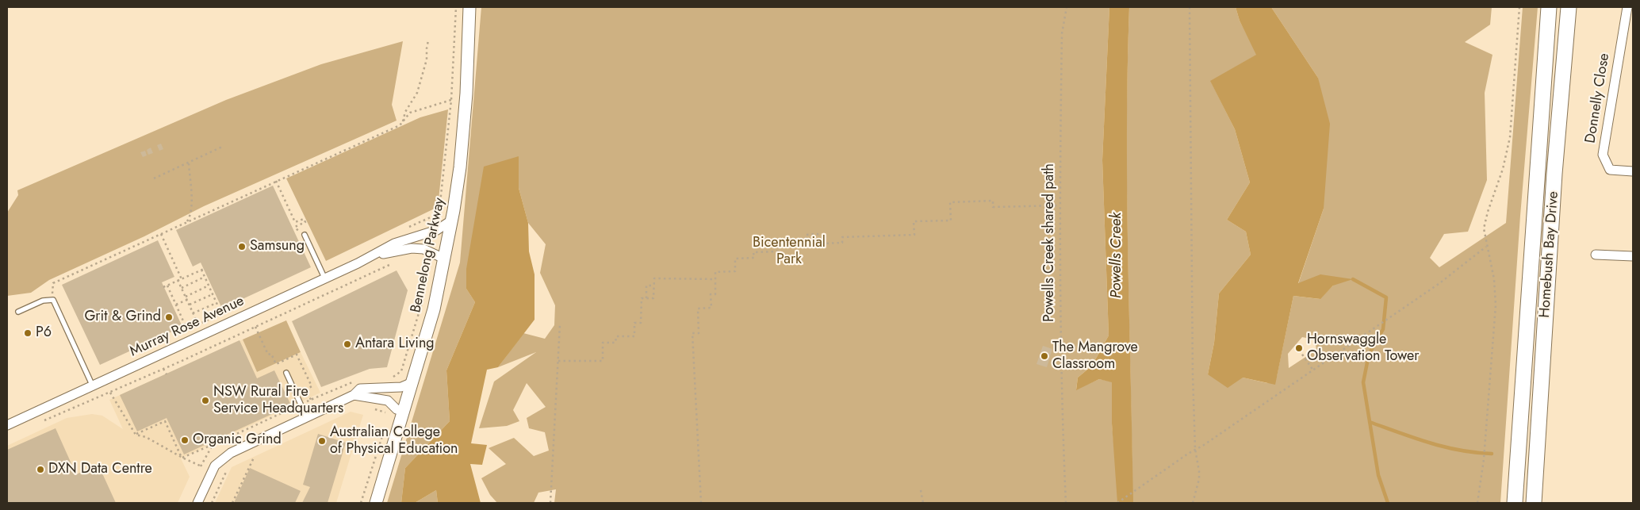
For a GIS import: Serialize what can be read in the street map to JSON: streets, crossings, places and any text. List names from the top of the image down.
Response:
{
  "streets": {
    "highway": ["Homebush Bay Drive"],
    "street": ["Donnelly Close", "Bennelong Parkway", "Murray Rose Avenue"],
    "path": ["Powells Creek shared path"]
  },
  "crossings": [
    ["Bennelong Parkway", "Murray Rose Avenue"]
  ],
  "water": ["Powells Creek"],
  "parks": ["Bicentennial Park"],
  "places": [
    "Samsung",
    "Grit & Grind",
    "P6",
    "Antara Living",
    "Hornswaggle Observation Tower",
    "The Mangrove Classroom",
    "NSW Rural Fire Service Headquarters",
    "Organic Grind",
    "Australian College of Physical Education",
    "DXN Data Centre"
  ]
}
